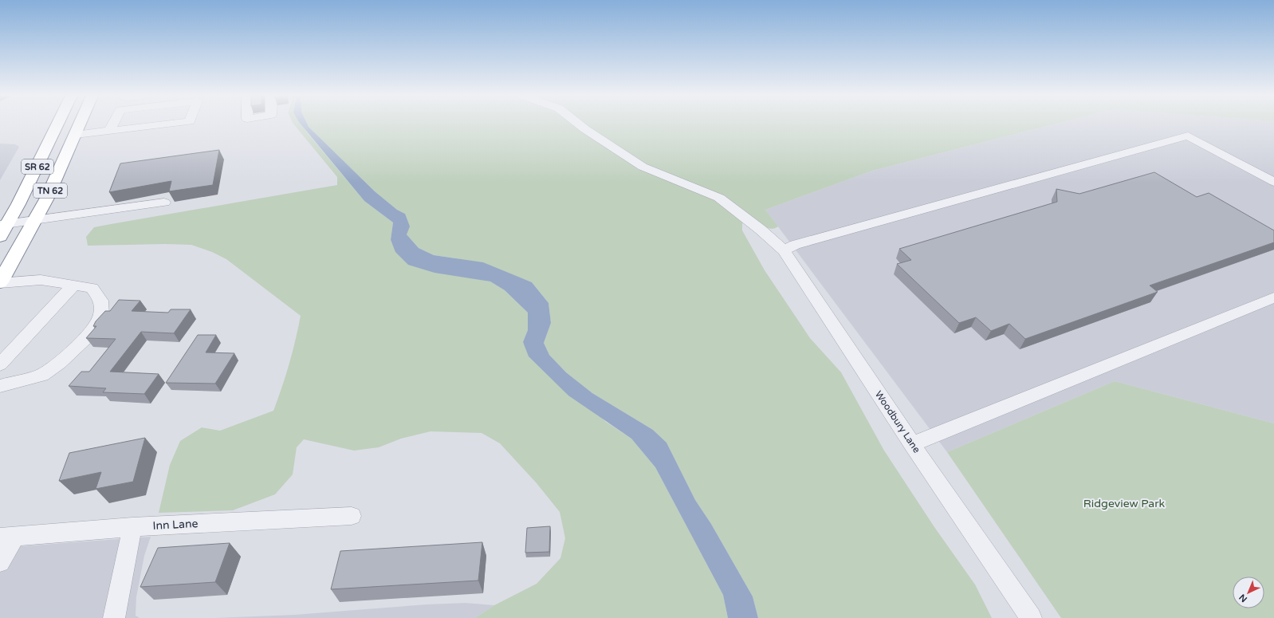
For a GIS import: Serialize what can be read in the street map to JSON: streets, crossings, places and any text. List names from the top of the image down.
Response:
{
  "streets": {
    "highway": ["SR 62", "TN 62"],
    "street": ["Woodbury Lane", "Inn Lane"]
  },
  "parks": ["Ridgeview Park"],
  "north": "bottom left"
}
